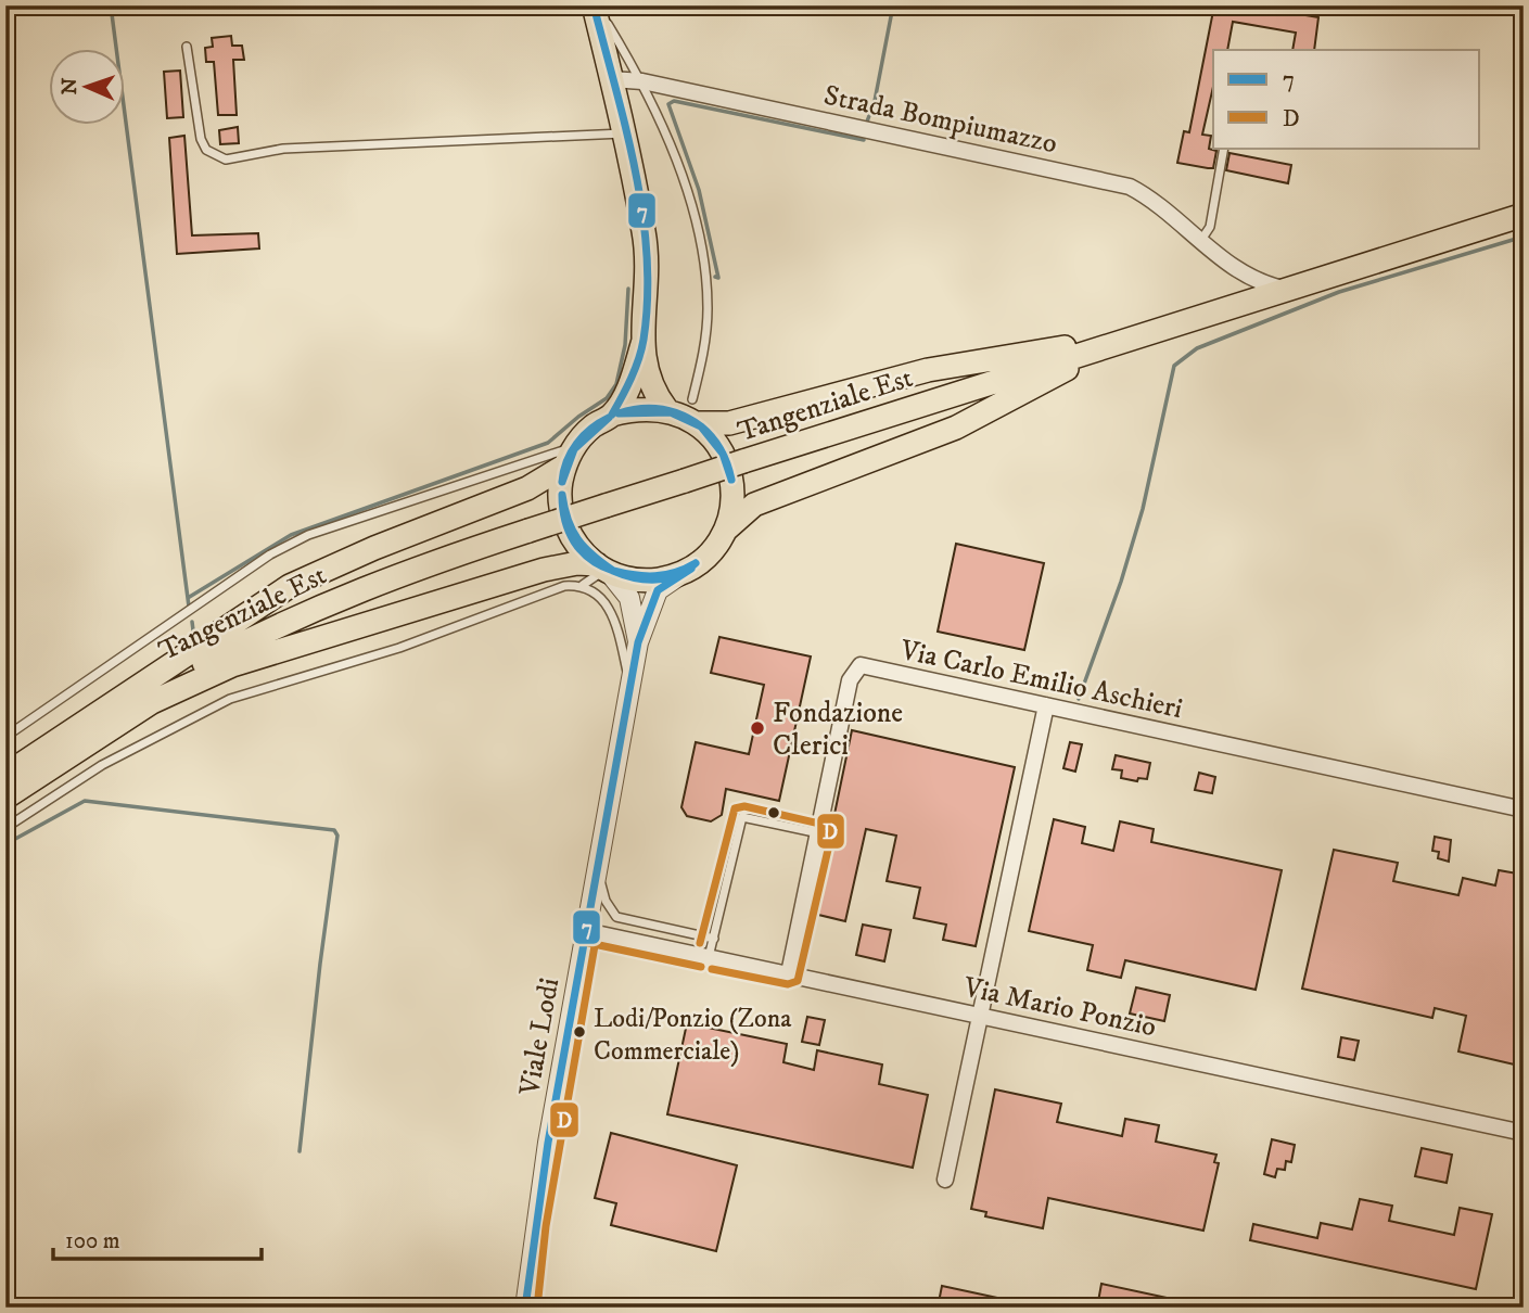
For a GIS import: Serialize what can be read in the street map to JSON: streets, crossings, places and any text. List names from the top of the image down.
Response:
{
  "streets": {
    "main road": ["Tangenziale Est"],
    "street": [
      "Strada Bompiumazzo",
      "Via Carlo Emilio Aschieri",
      "Via Mario Ponzio",
      "Viale Lodi"
    ]
  },
  "crossings": [
    ["Strada Bompiumazzo", "Tangenziale Est"],
    ["Via Carlo Emilio Aschieri", "Via Mario Ponzio"],
    ["Via Mario Ponzio", "Viale Lodi"]
  ],
  "places": ["Fondazione Clerici", "Lodi/Ponzio (Zona Commerciale)"],
  "lines": ["transit line 7", "transit line D"],
  "legend": ["7", "D"],
  "scale_bar": "100 m",
  "north": "left"
}
